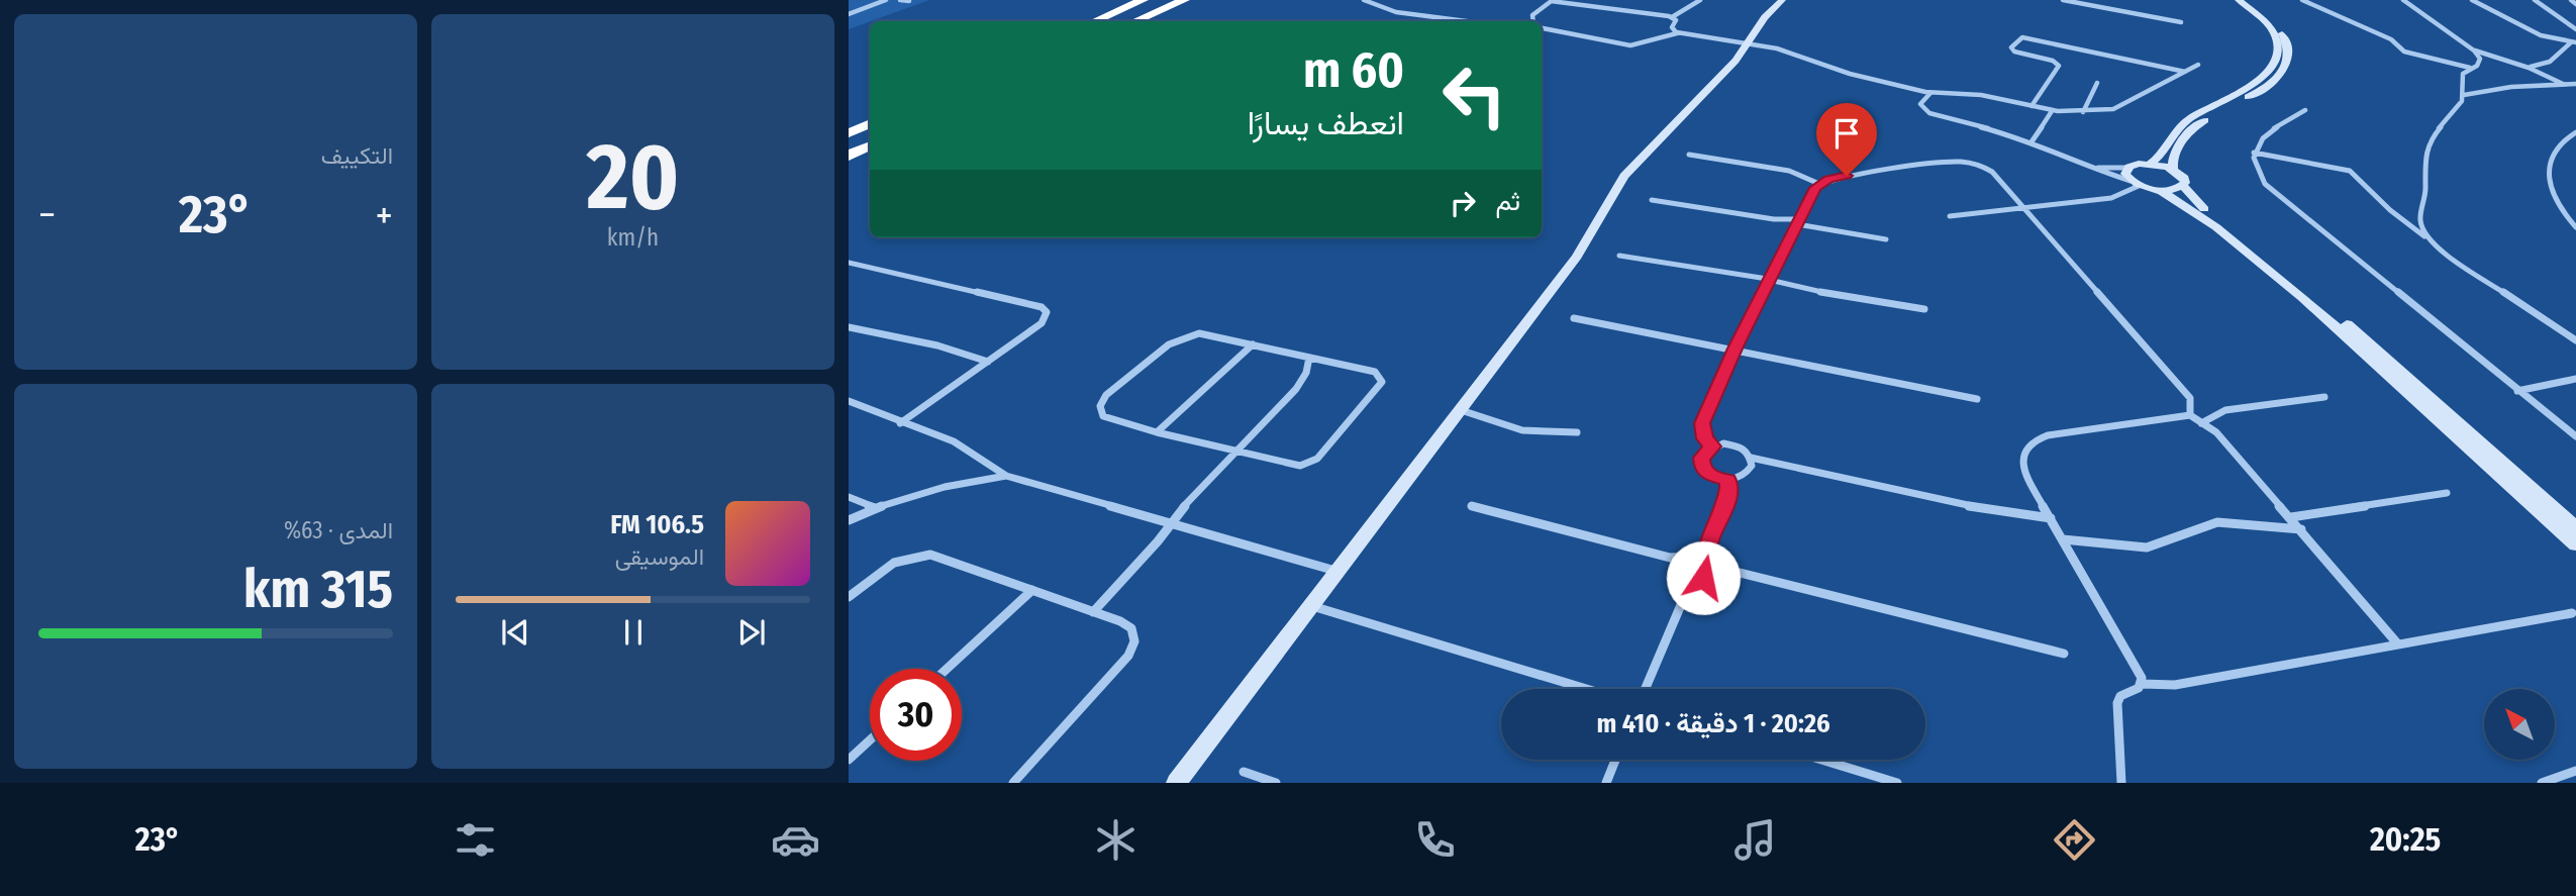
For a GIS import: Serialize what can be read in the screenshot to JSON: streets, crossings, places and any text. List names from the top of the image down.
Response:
{
  "north": "top left",
  "page": {
    "tile": [
      ["20", "km/h"],
      "التكييف",
      ["المدى · 63%", "315 km"]
    ],
    "turn": ["60 m", "انعطف يسارًا"],
    "then": "ثم",
    "heat": ["−", "23°", "+"],
    "song": ["106.5 FM", "الموسيقى"],
    "limit": "30",
    "trip": "20:26 · 1 دقيقة · 410 m",
    "tabs": ["20:25", "23°"]
  }
}
